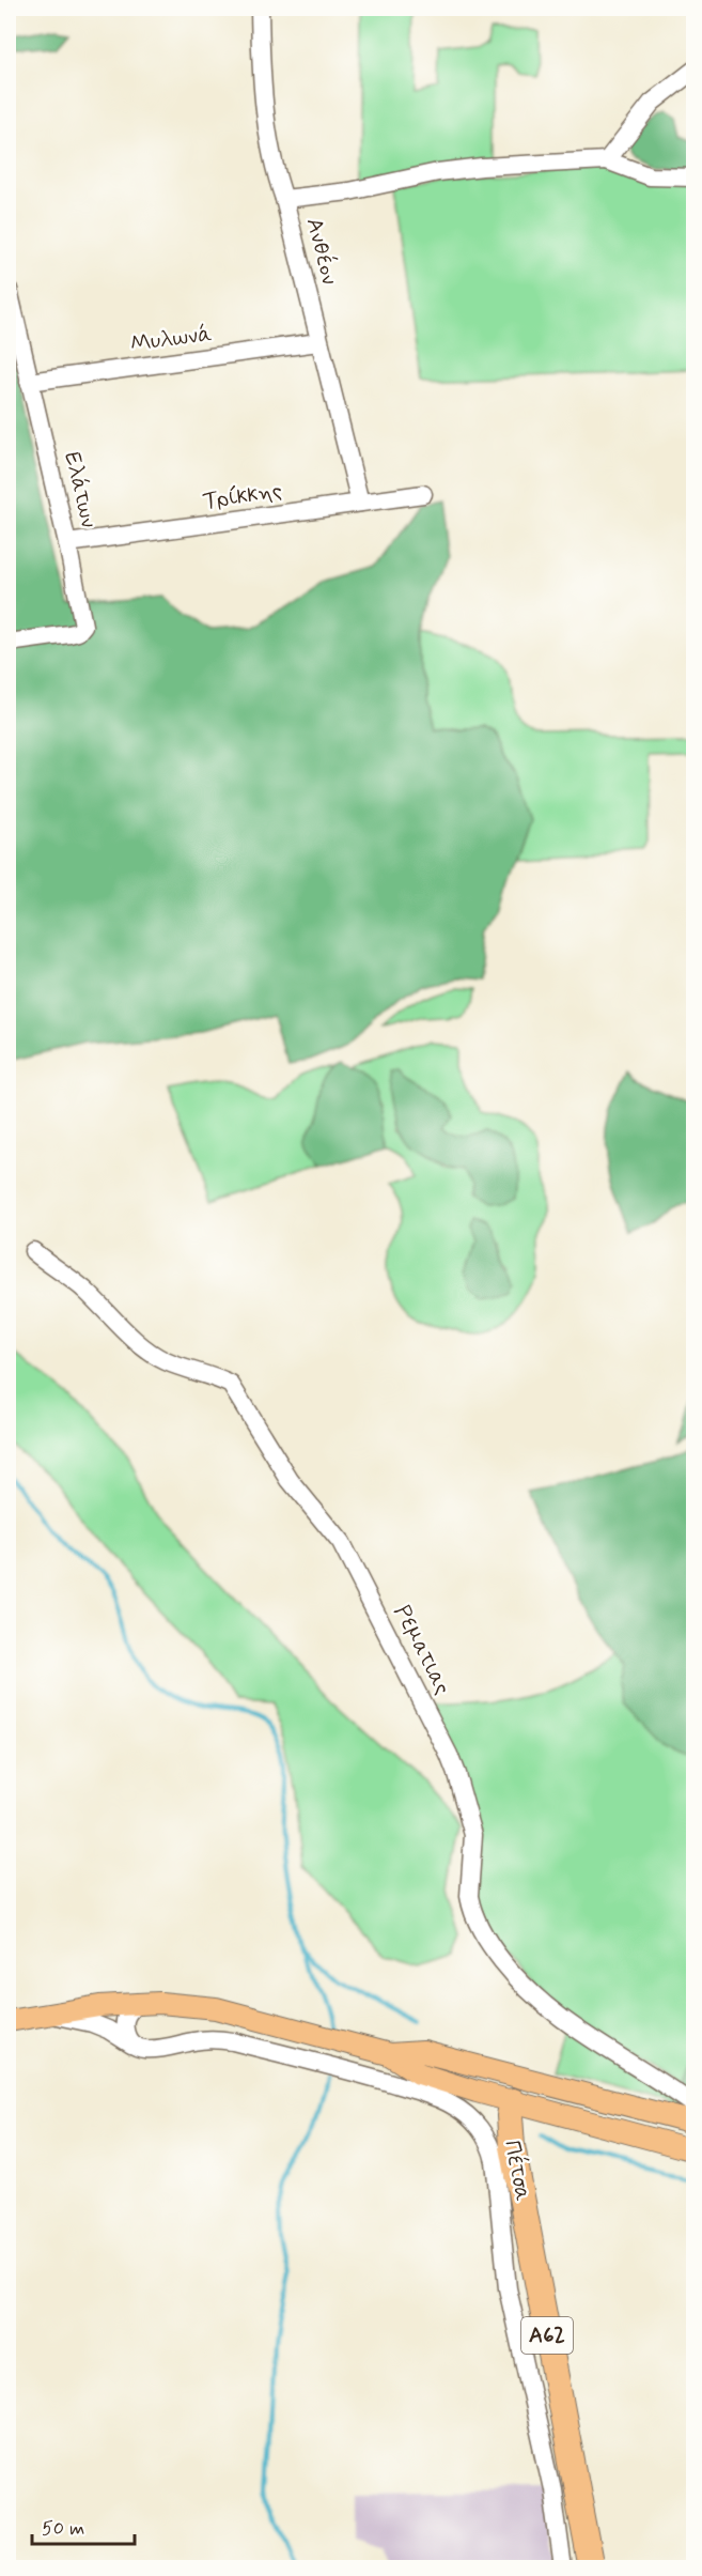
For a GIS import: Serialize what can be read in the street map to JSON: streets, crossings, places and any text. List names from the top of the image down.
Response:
{
  "streets": {
    "highway": ["Α62"],
    "main road": ["Πέτσα"],
    "street": [
      "Ανθέον",
      "Μυλωνά",
      "Ελάτων",
      "Τρίκκης",
      "Ρεματιας"
    ]
  },
  "crossings": [
    ["Ανθέον", "Μυλωνά"],
    ["Ανθέον", "Τρίκκης"],
    ["Μυλωνά", "Ελάτων"],
    ["Ελάτων", "Τρίκκης"],
    ["Πέτσα", "Α62"]
  ],
  "scale_bar": "50 m"
}
